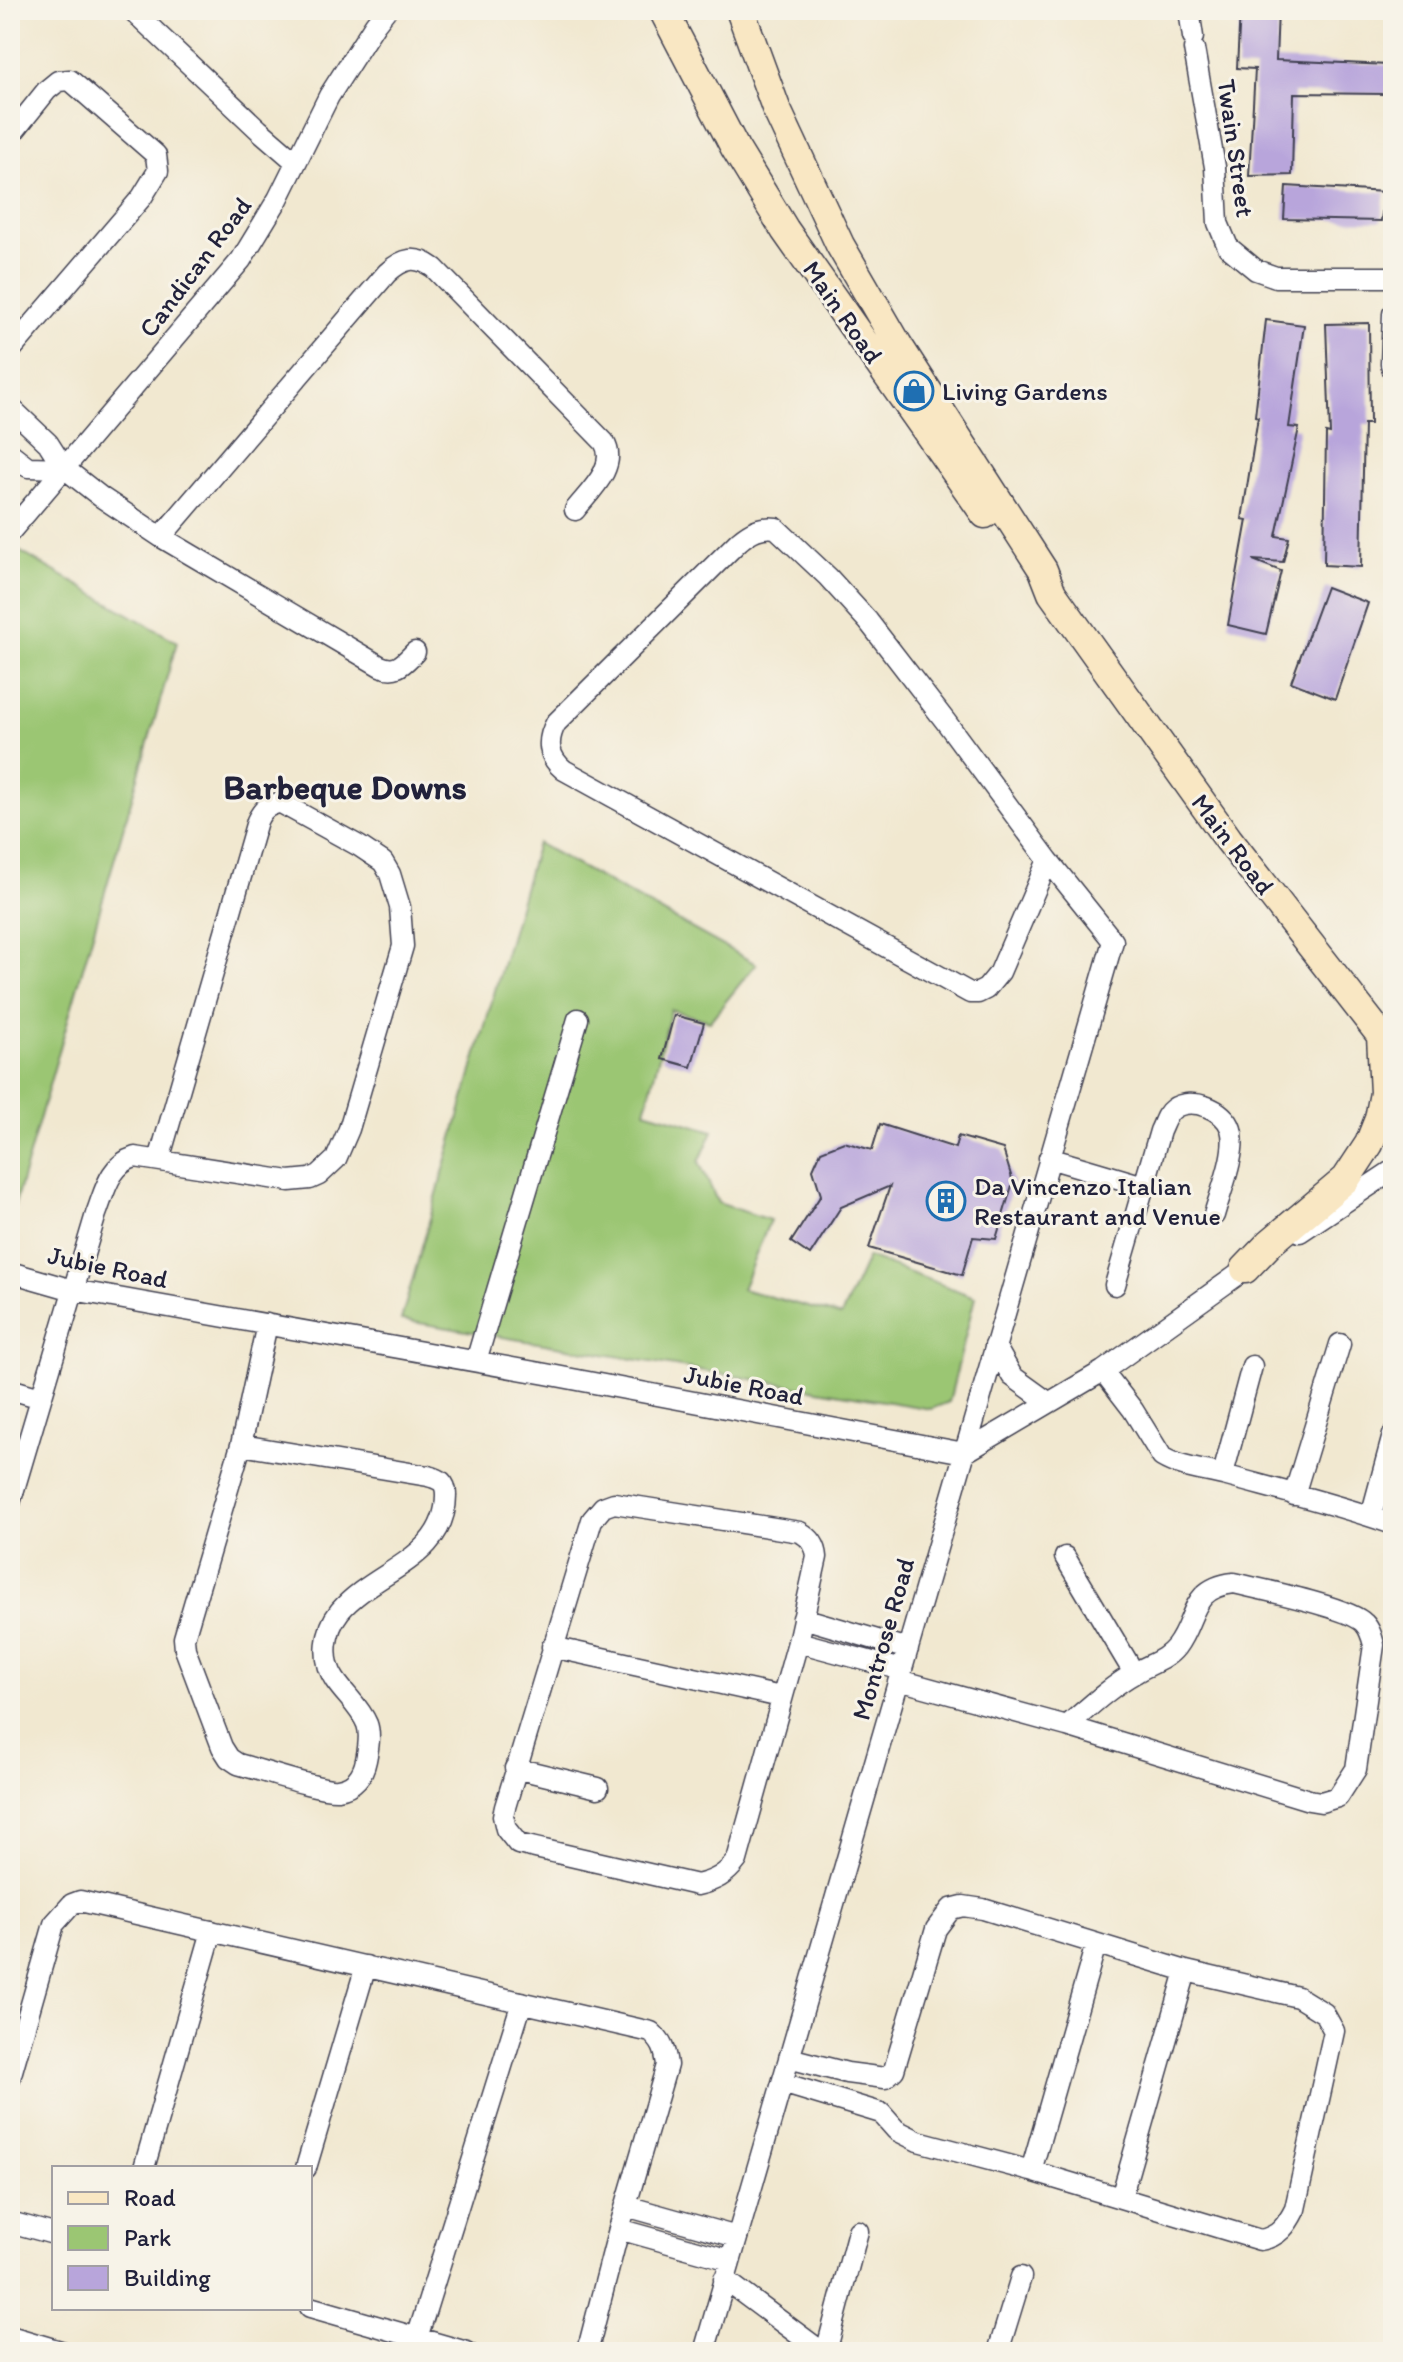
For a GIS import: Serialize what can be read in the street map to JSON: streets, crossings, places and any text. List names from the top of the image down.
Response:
{
  "streets": {
    "street": [
      "Twain Street",
      "Candican Road",
      "Main Road",
      "Jubie Road",
      "Montrose Road"
    ]
  },
  "crossings": [
    ["Jubie Road", "Montrose Road"]
  ],
  "districts": ["Barbeque Downs"],
  "places": {
    "shop": ["Living Gardens"],
    "building": ["Da Vincenzo Italian Restaurant and Venue"]
  },
  "legend": ["Road", "Park", "Building"]
}
